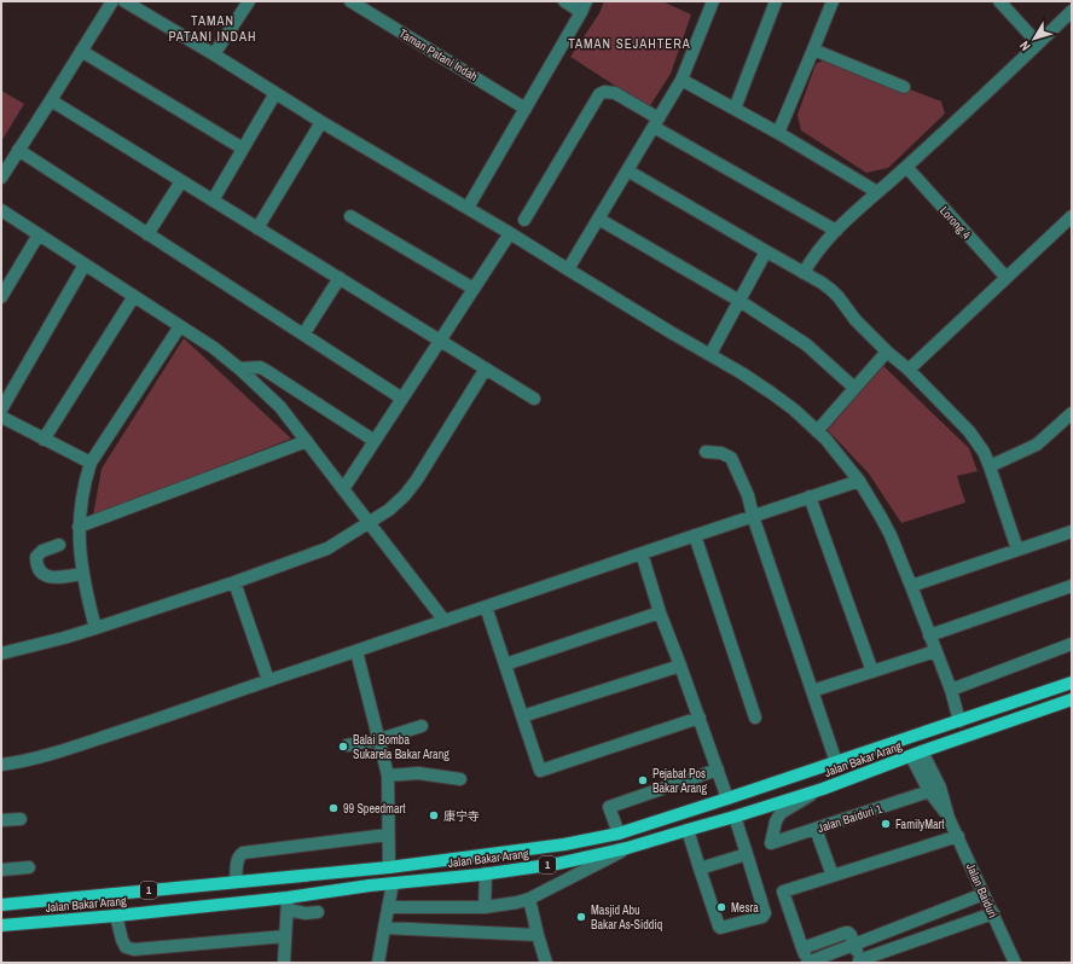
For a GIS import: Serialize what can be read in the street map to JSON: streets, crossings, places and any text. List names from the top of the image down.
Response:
{
  "streets": {
    "main road": ["Jalan Bakar Arang", "1"],
    "street": [
      "Taman Patani Indah",
      "Lorong 4",
      "Jalan Baiduri 1",
      "Jalan Baiduri"
    ]
  },
  "crossings": [
    ["Jalan Bakar Arang", "Jalan Baiduri 1"],
    ["Jalan Bakar Arang", "Jalan Baiduri"],
    ["Jalan Baiduri 1", "Jalan Baiduri"]
  ],
  "districts": ["TAMAN PATANI INDAH", "TAMAN SEJAHTERA"],
  "places": [
    "Balai Bomba Sukarela Bakar Arang",
    "Pejabat Pos Bakar Arang",
    "99 Speedmart",
    "康宁寺",
    "FamilyMart",
    "Mesra",
    "Masjid Abu Bakar As-Siddiq"
  ],
  "north": "bottom left"
}
